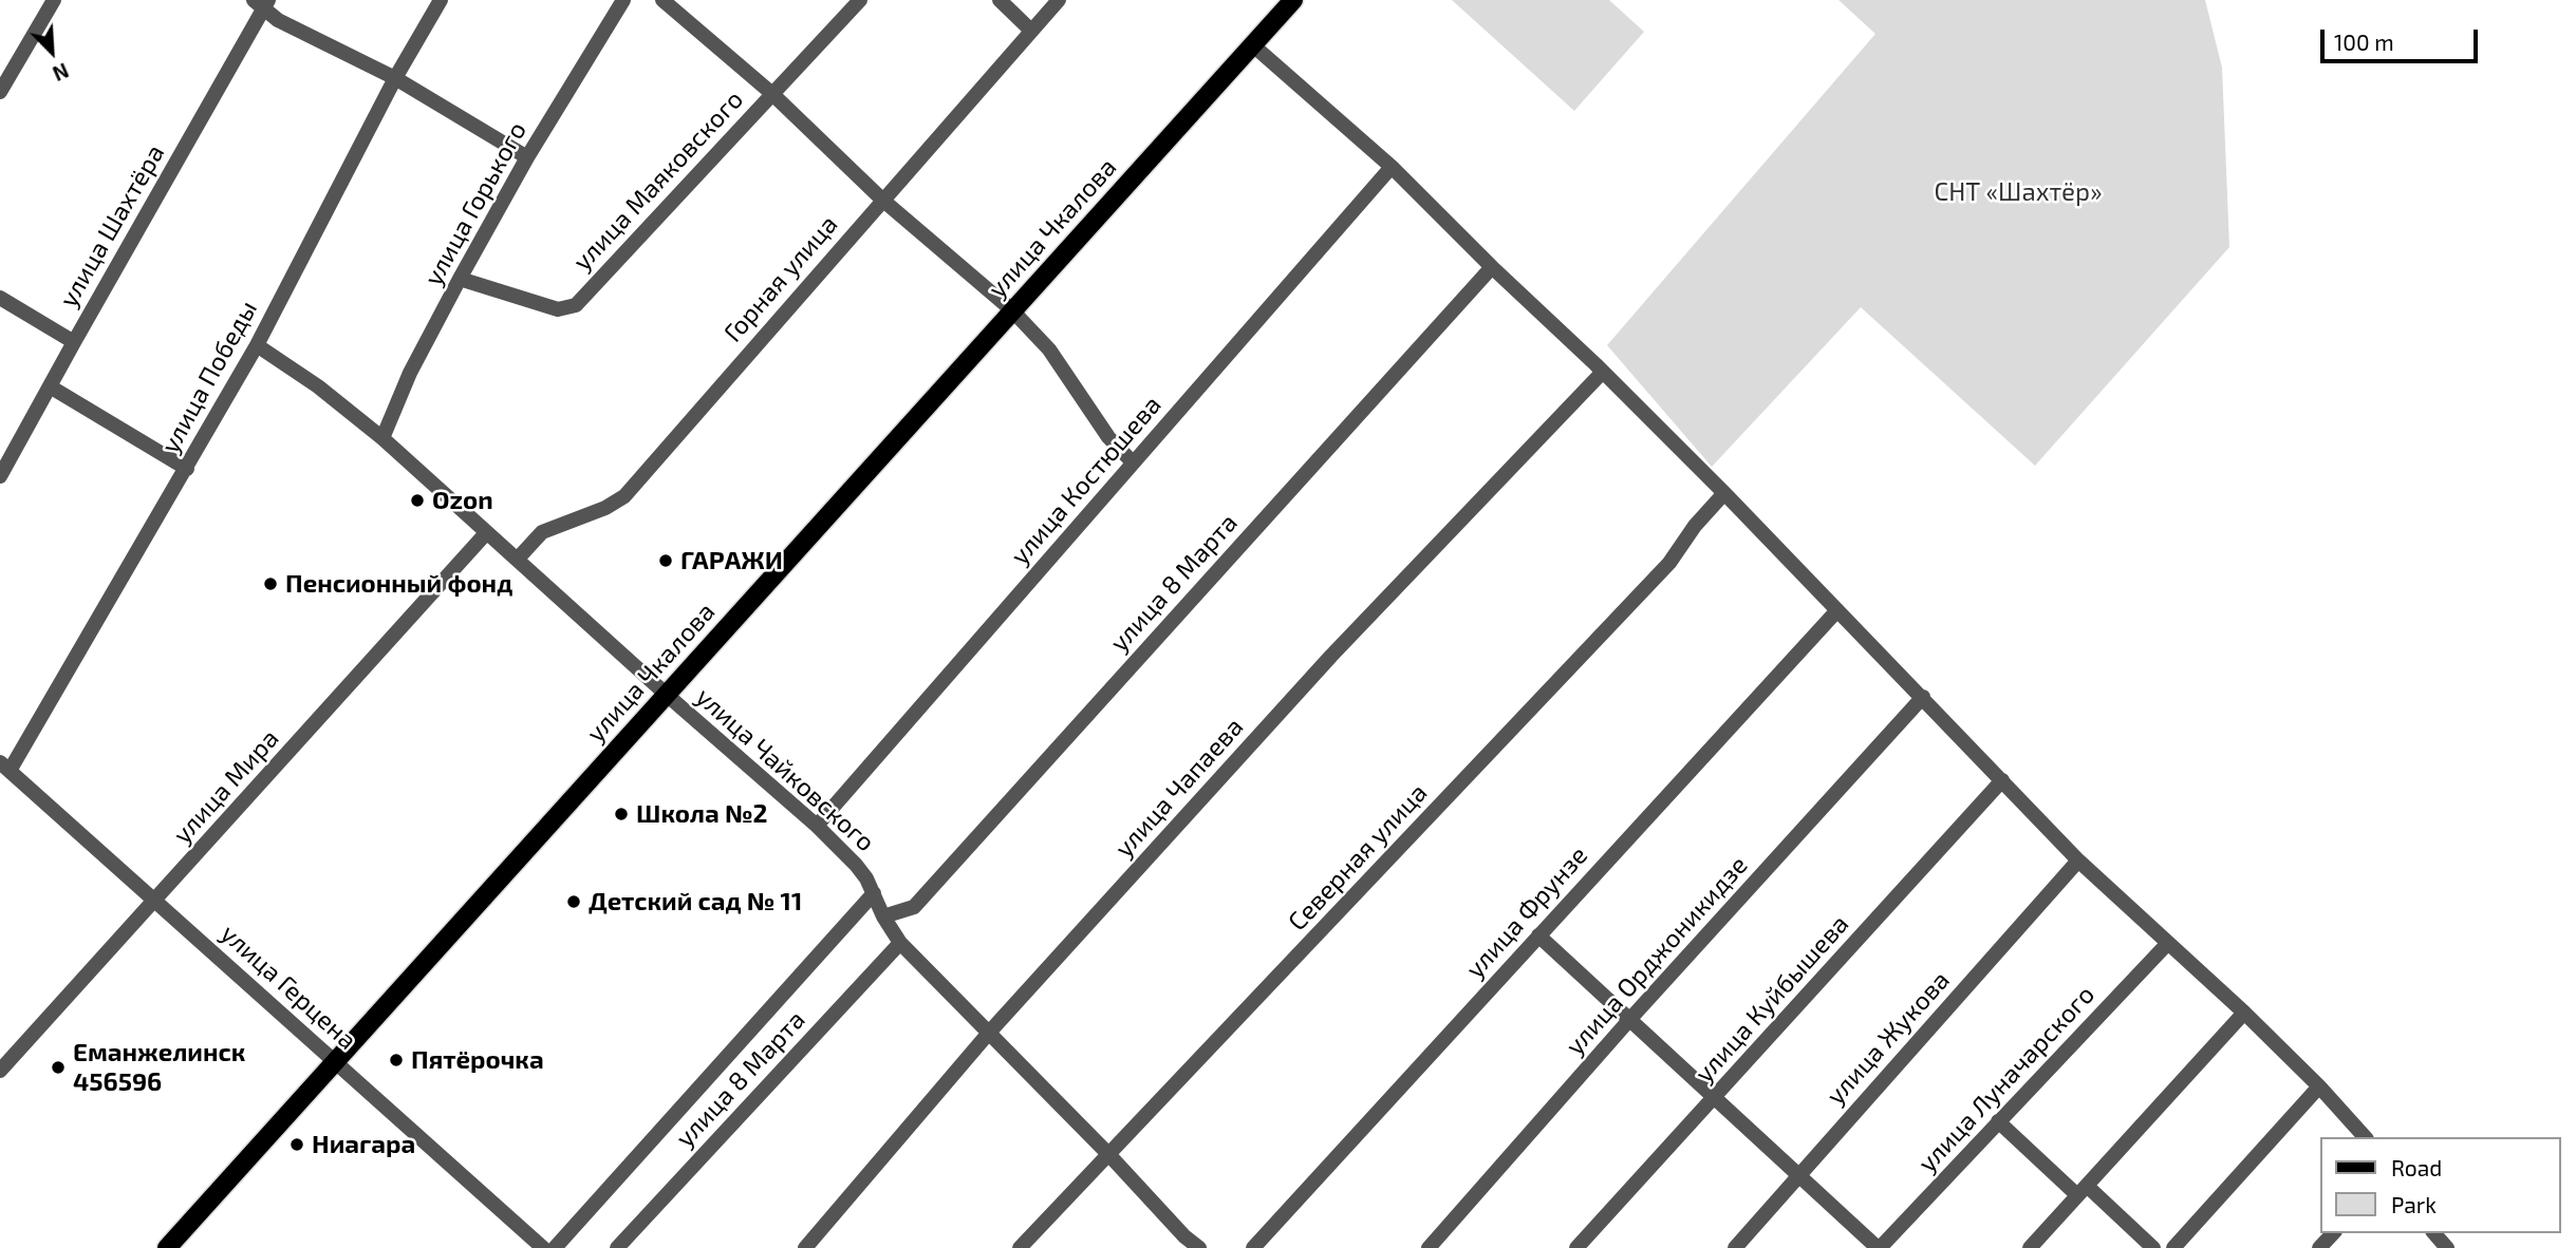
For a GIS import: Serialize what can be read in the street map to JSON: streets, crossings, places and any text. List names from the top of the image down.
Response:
{
  "streets": {
    "main road": ["улица Чкалова"],
    "street": [
      "улица Маяковского",
      "улица Горького",
      "улица Шахтёра",
      "Горная улица",
      "улица Победы",
      "улица Костюшева",
      "улица 8 Марта",
      "улица Чайковского",
      "улица Мира",
      "улица Чапаева",
      "Северная улица",
      "улица Фрунзе",
      "улица Орджоникидзе",
      "улица Герцена",
      "улица Куйбышева",
      "улица Жукова",
      "улица Луначарского"
    ]
  },
  "crossings": [
    ["улица Маяковского", "улица Горького"],
    ["улица Горького", "улица Чайковского"],
    ["улица Чкалова", "улица Чайковского"],
    ["улица Чкалова", "улица Герцена"],
    ["Горная улица", "улица Чайковского"],
    ["улица Победы", "улица Чайковского"],
    ["улица Победы", "улица Герцена"],
    ["улица Костюшева", "улица Чайковского"],
    ["улица 8 Марта", "улица Чайковского"],
    ["улица Чайковского", "улица Мира"],
    ["улица Чайковского", "улица Чапаева"],
    ["улица Чайковского", "Северная улица"],
    ["улица Мира", "улица Герцена"]
  ],
  "parks": ["СНТ «Шахтёр»"],
  "places": [
    "Ozon",
    "ГАРАЖИ",
    "Пенсионный фонд",
    "Школа №2",
    "Детский сад № 11",
    "Пятёрочка",
    "Еманжелинск 456596",
    "Ниагара"
  ],
  "legend": ["Road", "Park"],
  "scale_bar": "100 m",
  "north": "bottom right"
}
